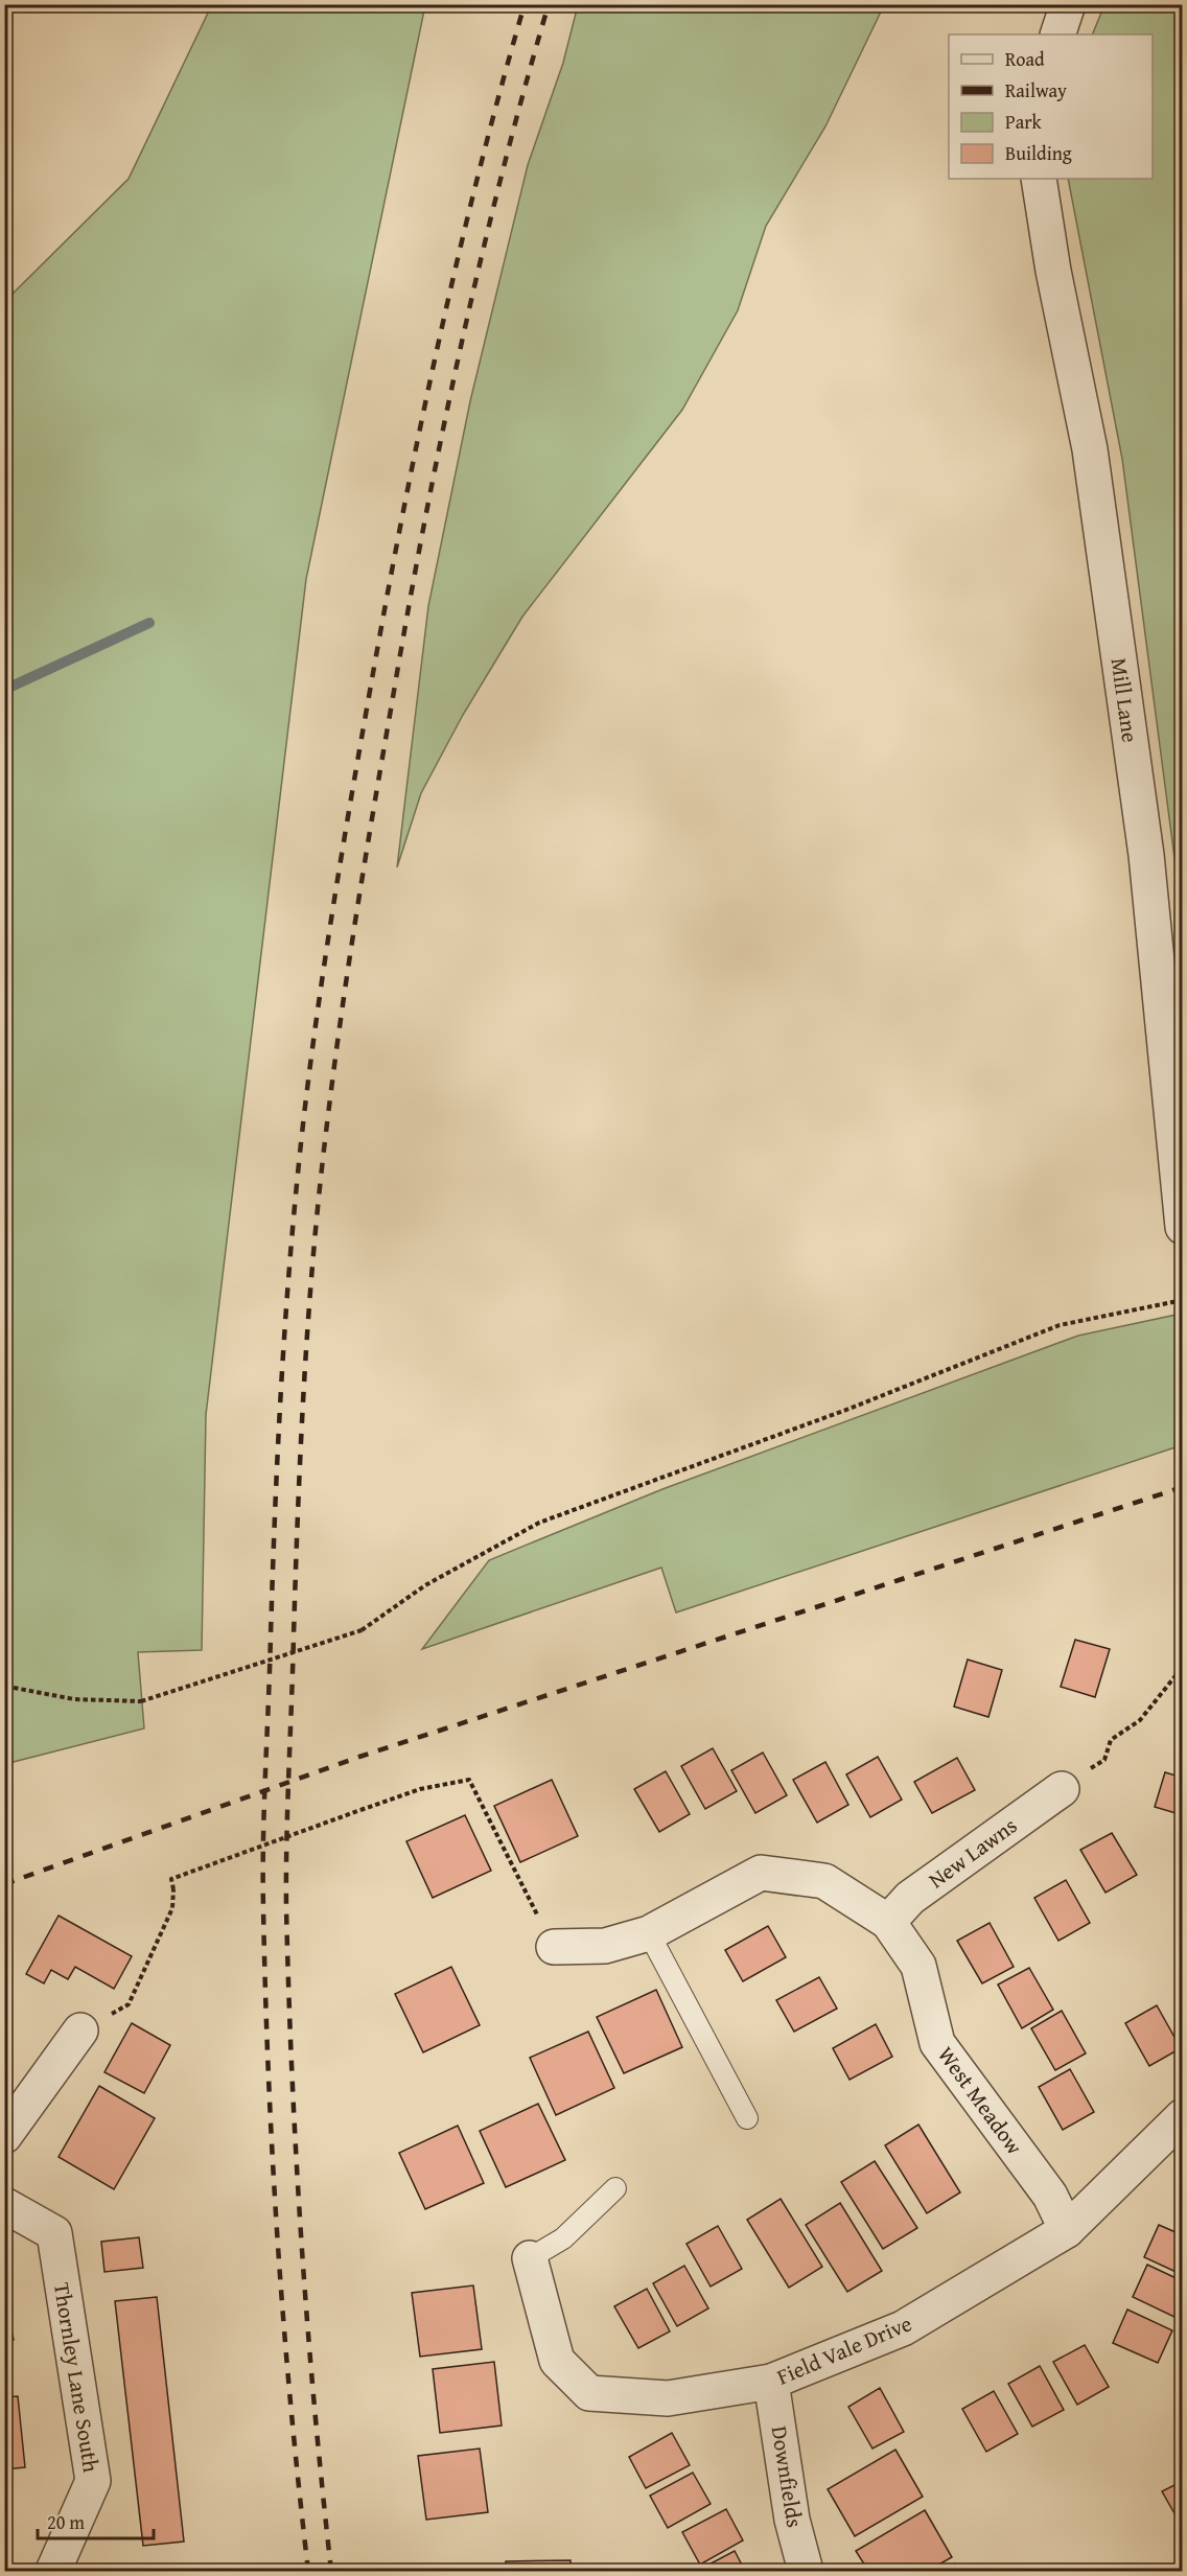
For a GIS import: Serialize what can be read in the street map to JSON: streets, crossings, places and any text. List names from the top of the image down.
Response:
{
  "streets": {
    "street": [
      "Mill Lane",
      "New Lawns",
      "West Meadow",
      "Field Vale Drive",
      "Thornley Lane South",
      "Downfields"
    ]
  },
  "crossings": [
    ["New Lawns", "West Meadow"],
    ["West Meadow", "Field Vale Drive"],
    ["Field Vale Drive", "Downfields"]
  ],
  "legend": [
    "Road",
    "Railway",
    "Park",
    "Building"
  ],
  "scale_bar": "20 m"
}
